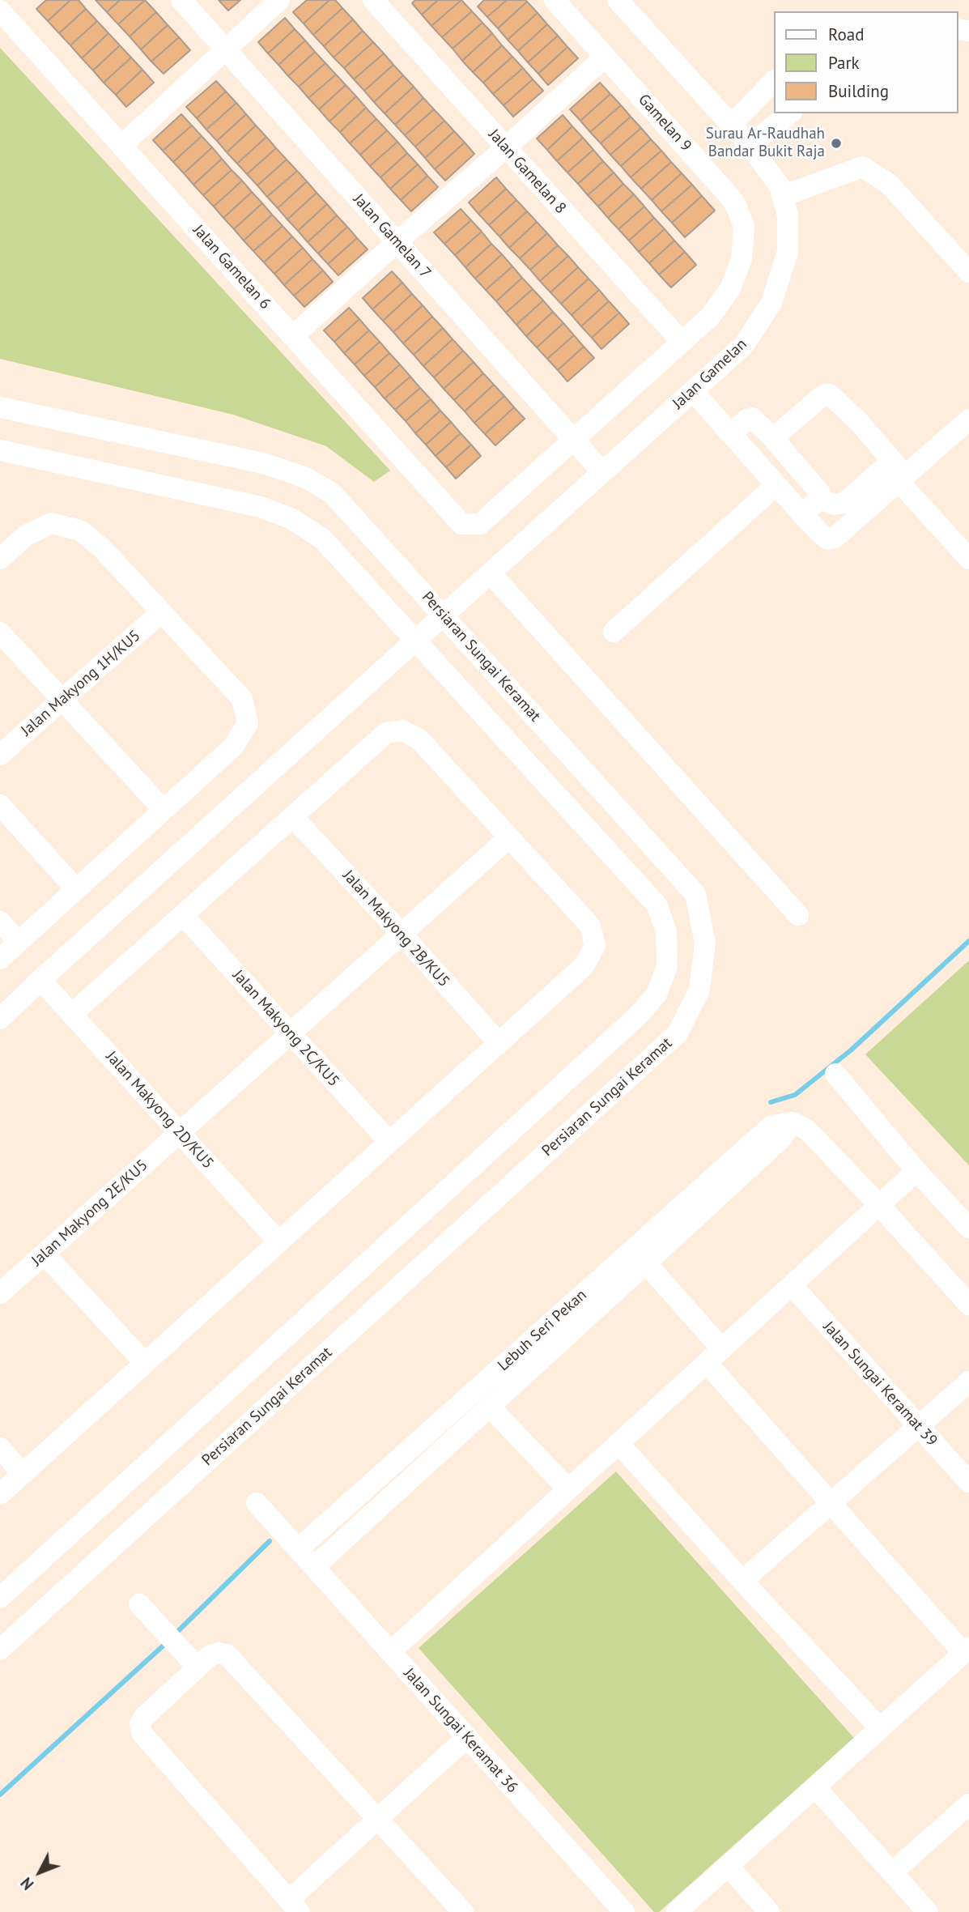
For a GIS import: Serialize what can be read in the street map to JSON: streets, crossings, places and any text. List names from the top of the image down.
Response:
{
  "streets": {
    "street": [
      "Gamelan 9",
      "Jalan Gamelan 8",
      "Jalan Gamelan 7",
      "Jalan Gamelan 6",
      "Jalan Gamelan",
      "Persiaran Sungai Keramat",
      "Jalan Makyong 1H/KU5",
      "Jalan Makyong 2B/KU5",
      "Jalan Makyong 2C/KU5",
      "Jalan Makyong 2D/KU5",
      "Jalan Makyong 2E/KU5",
      "Lebuh Seri Pekan",
      "Jalan Sungai Keramat 39",
      "Jalan Sungai Keramat 36"
    ]
  },
  "crossings": [
    ["Gamelan 9", "Jalan Gamelan 8"],
    ["Gamelan 9", "Jalan Gamelan 7"],
    ["Gamelan 9", "Jalan Gamelan 6"],
    ["Jalan Gamelan 7", "Jalan Gamelan"],
    ["Jalan Gamelan", "Persiaran Sungai Keramat"],
    ["Jalan Gamelan", "Jalan Makyong 2D/KU5"],
    ["Jalan Makyong 2B/KU5", "Jalan Makyong 2E/KU5"],
    ["Jalan Makyong 2C/KU5", "Jalan Makyong 2E/KU5"],
    ["Jalan Makyong 2D/KU5", "Jalan Makyong 2E/KU5"],
    ["Lebuh Seri Pekan", "Jalan Sungai Keramat 36"]
  ],
  "places": ["Surau Ar-Raudhah Bandar Bukit Raja"],
  "legend": ["Road", "Park", "Building"],
  "north": "bottom left"
}
